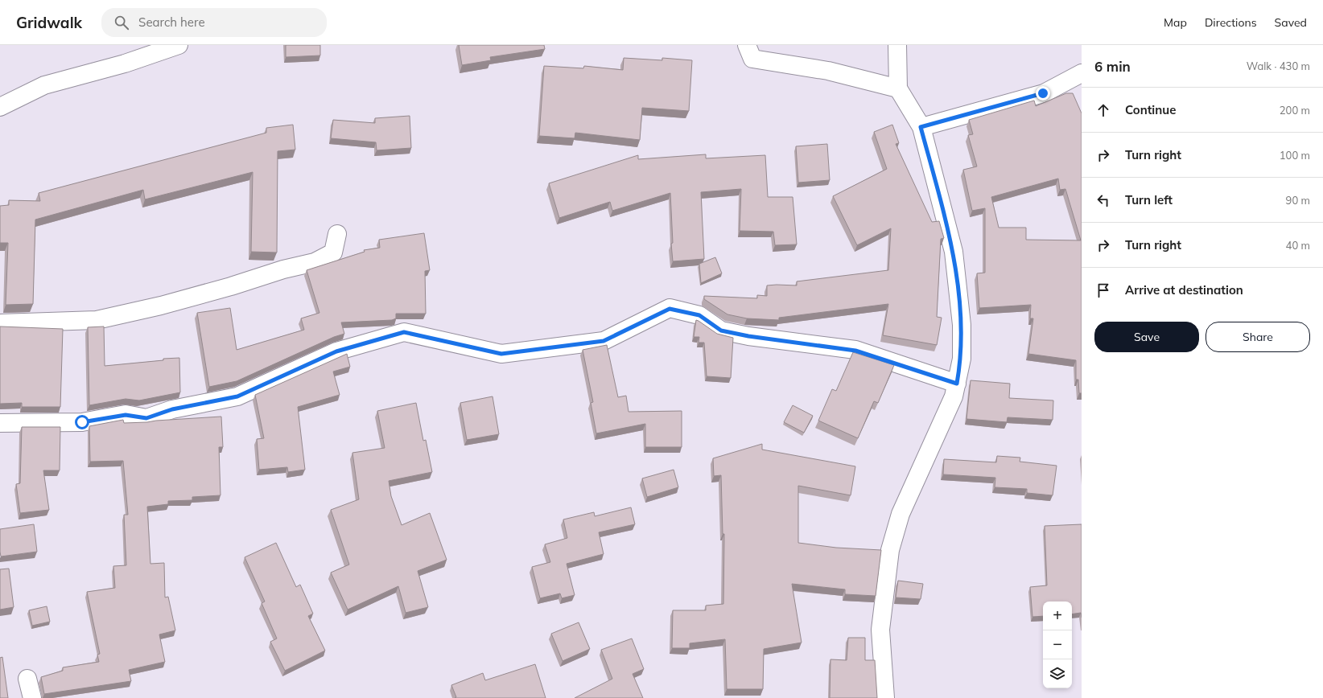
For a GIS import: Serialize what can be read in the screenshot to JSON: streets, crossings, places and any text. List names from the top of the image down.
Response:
{
  "page": {
    "header": "Gridwalk",
    "search": "Search here",
    "nav": ["Map", "Directions", "Saved"],
    "heading": ["6 min", "Walk · 430 m"],
    "list": [
      ["Continue", "200 m"],
      ["Turn right", "100 m"],
      ["Turn left", "90 m"],
      ["Turn right", "40 m"],
      "Arrive at destination"
    ],
    "buttons": ["Save", "Share"],
    "map_buttons": ["+", "−"]
  }
}
